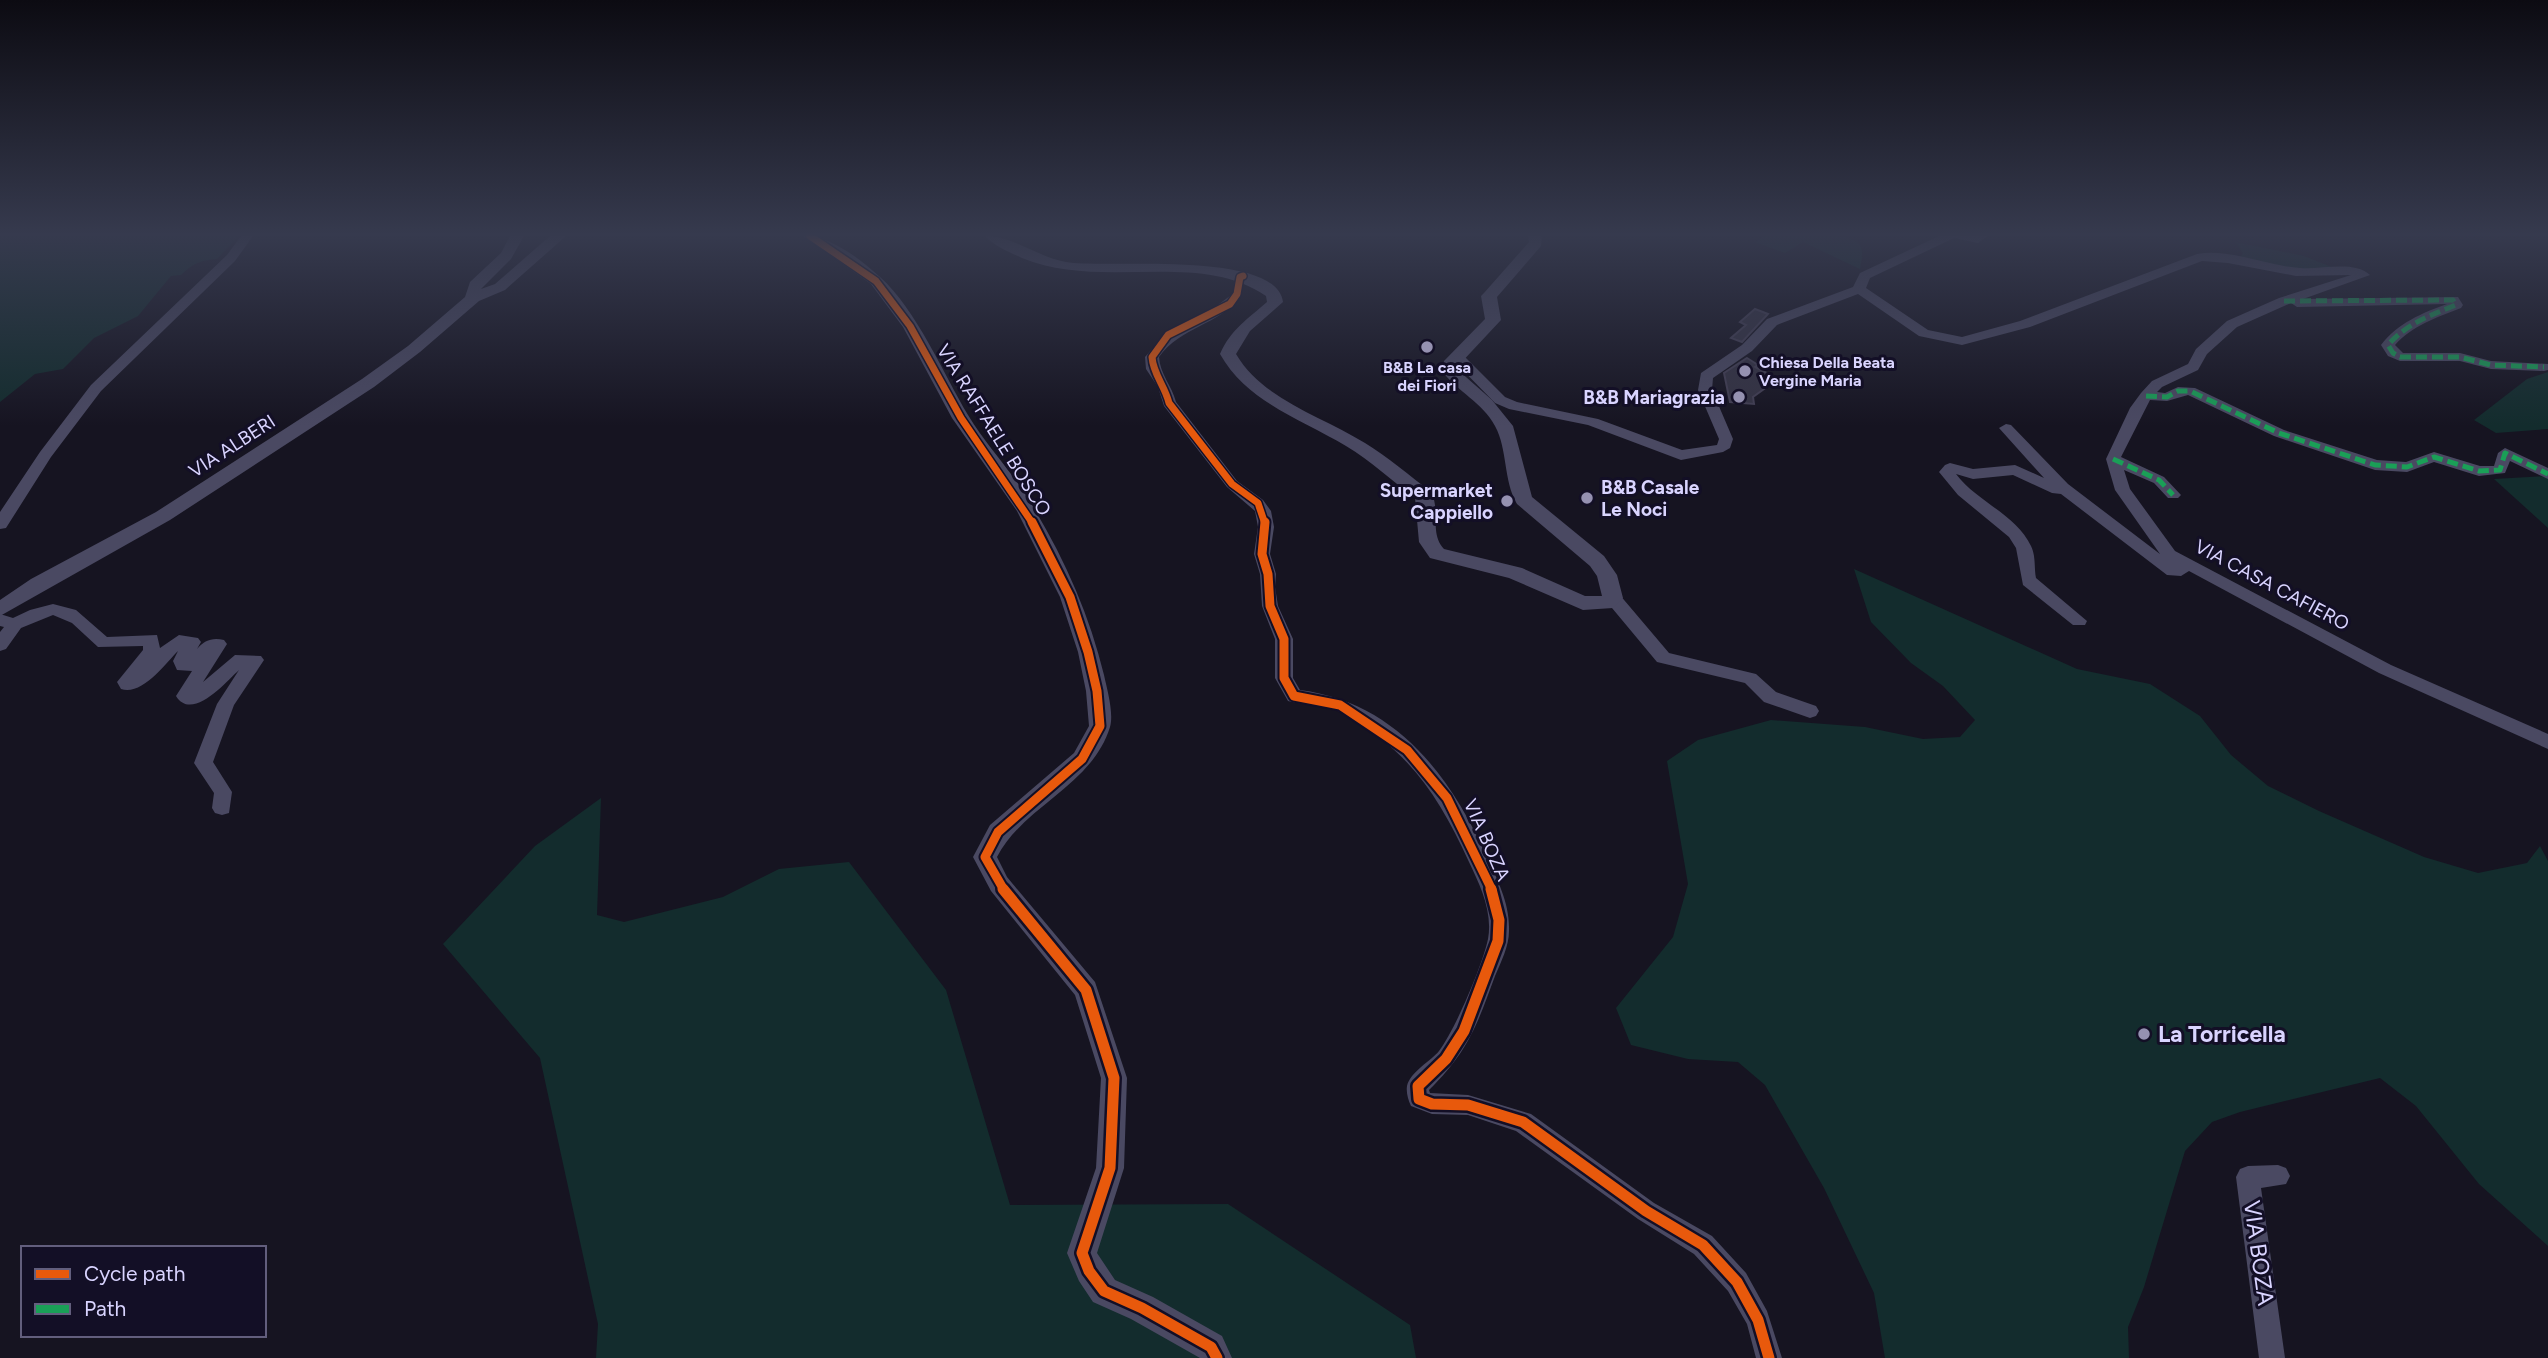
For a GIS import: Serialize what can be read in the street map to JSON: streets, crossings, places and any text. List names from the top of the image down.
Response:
{
  "streets": {
    "street": [
      "VIA RAFFAELE BOSCO",
      "VIA ALBERI",
      "VIA CASA CAFIERO",
      "VIA BOZA"
    ]
  },
  "places": [
    "B&B La casa dei Fiori",
    "Chiesa Della Beata Vergine Maria",
    "B&B Mariagrazia",
    "B&B Casale Le Noci",
    "Supermarket Cappiello",
    "La Torricella"
  ],
  "legend": ["Cycle path", "Path"]
}
